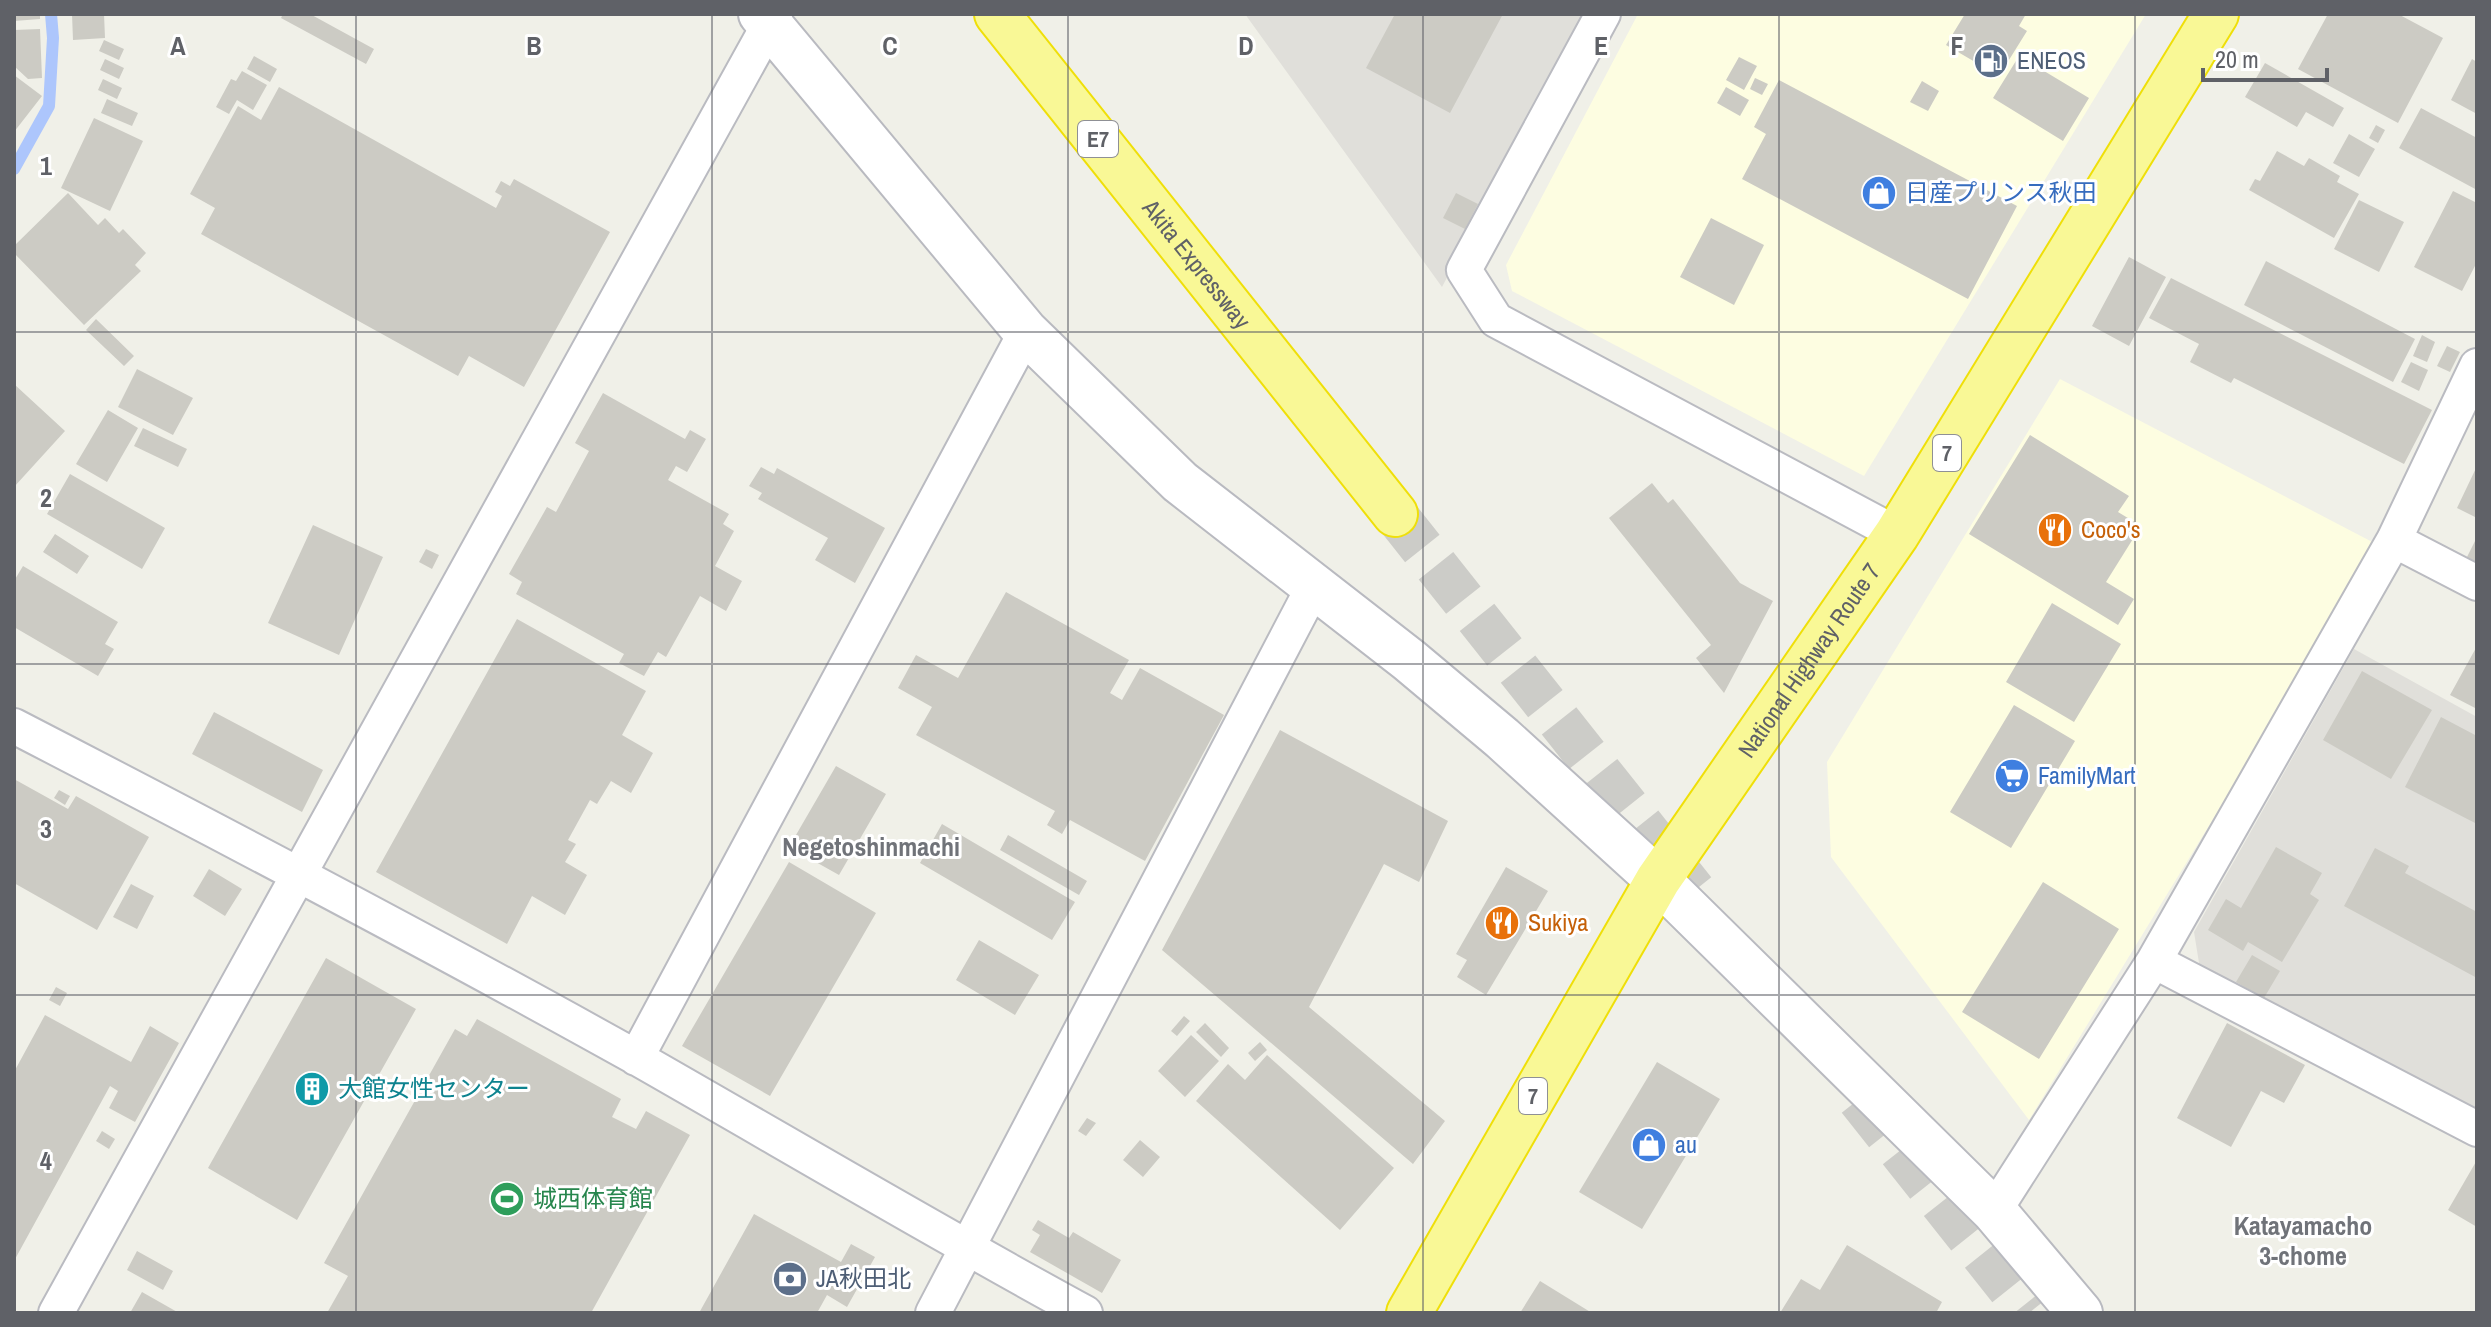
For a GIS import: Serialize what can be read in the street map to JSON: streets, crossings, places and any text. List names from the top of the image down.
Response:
{
  "streets": {
    "highway": [
      "E7",
      "Akita Expressway",
      "7",
      "National Highway Route 7"
    ]
  },
  "districts": ["Negetoshinmachi", "Katayamacho 3-chome"],
  "places": {
    "fuel station": ["ENEOS"],
    "shop": ["日産プリンス秋田", "au"],
    "restaurant": ["Coco's", "Sukiya"],
    "supermarket": ["FamilyMart"],
    "building": ["大館女性センター"],
    "sports": ["城西体育館"],
    "bank": ["JA秋田北"]
  },
  "scale_bar": "20 m",
  "grid": {
    "columns": [
      "A",
      "B",
      "C",
      "D",
      "E",
      "F"
    ],
    "rows": [
      "1",
      "2",
      "3",
      "4"
    ]
  }
}
